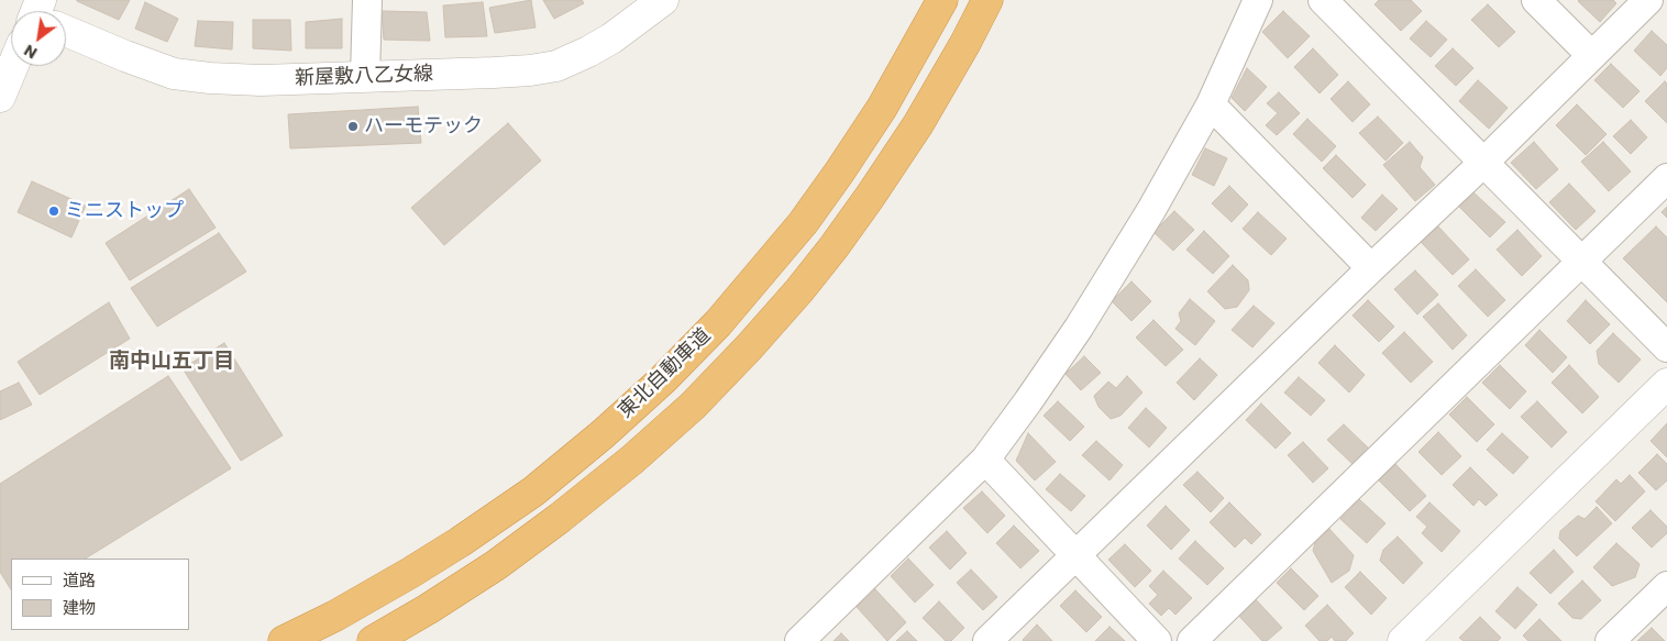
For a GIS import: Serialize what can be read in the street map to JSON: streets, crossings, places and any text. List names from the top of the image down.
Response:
{
  "streets": {
    "highway": ["東北自動車道"],
    "street": ["新屋敷八乙女線"]
  },
  "districts": ["南中山五丁目"],
  "places": ["ハーモテック", "ミニストップ"],
  "legend": ["道路", "建物"],
  "north": "bottom left"
}
